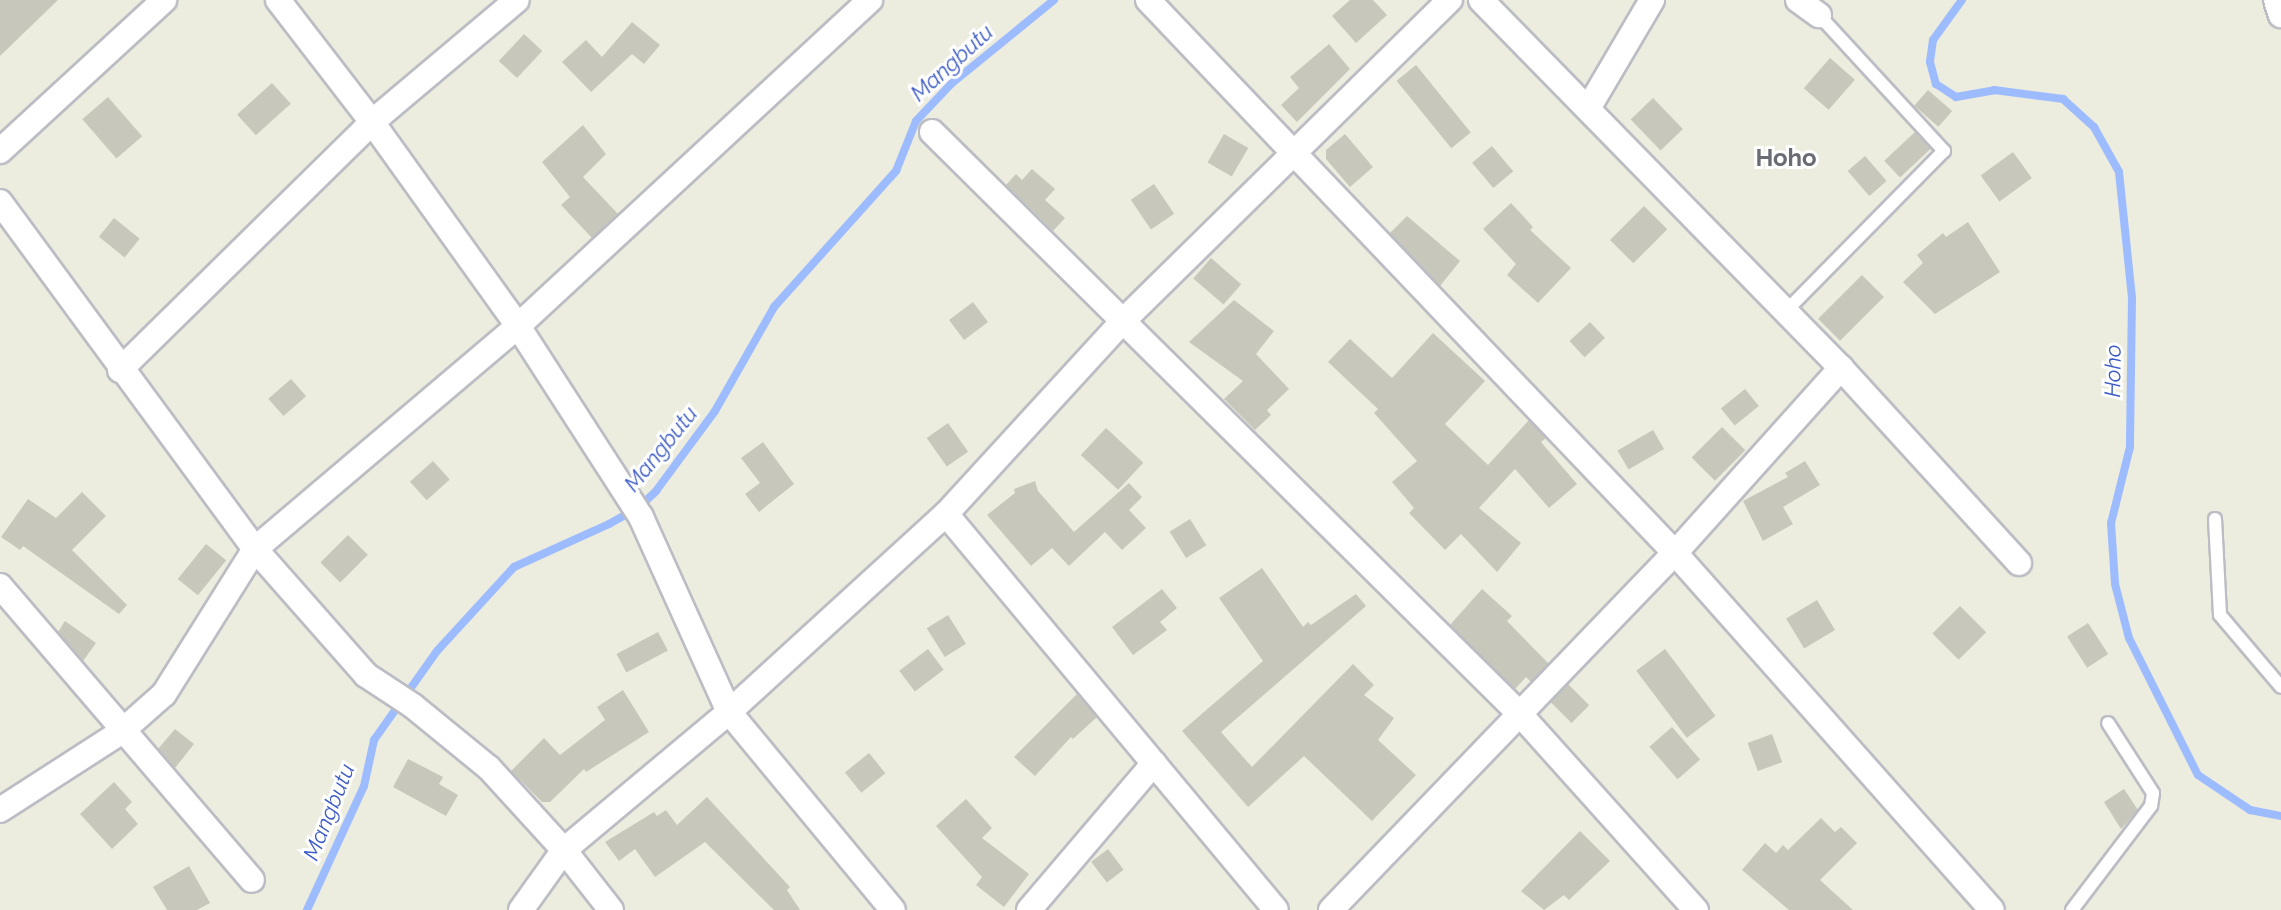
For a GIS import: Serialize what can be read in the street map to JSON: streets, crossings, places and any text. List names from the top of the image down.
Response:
{
  "districts": ["Hoho"],
  "water": ["Mangbutu", "Hoho"]
}
